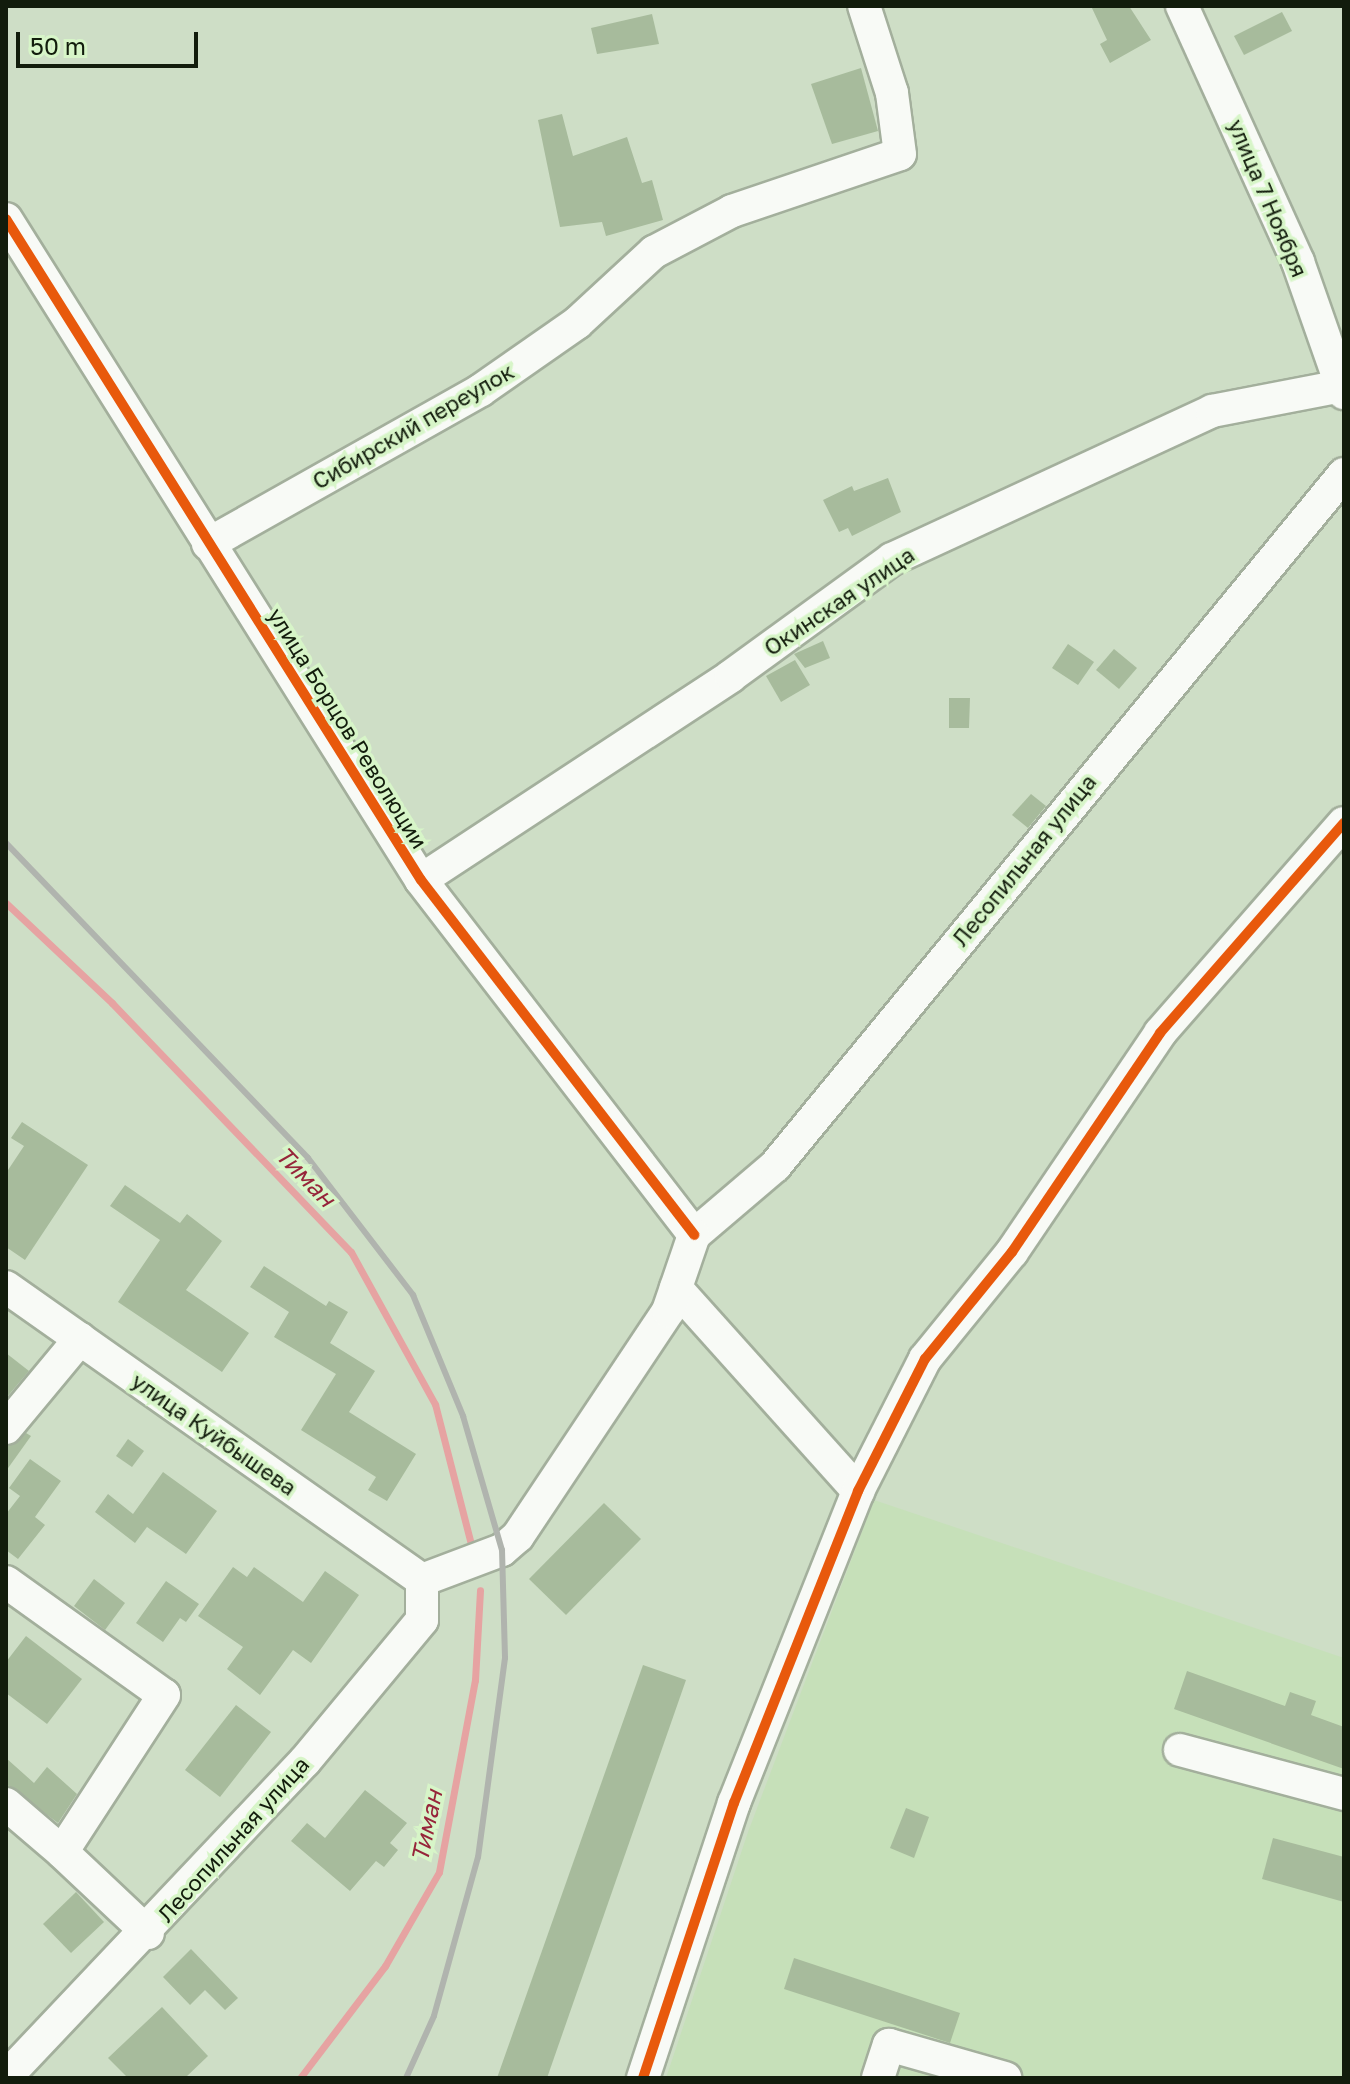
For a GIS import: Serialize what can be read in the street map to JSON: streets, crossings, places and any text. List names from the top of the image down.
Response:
{
  "streets": {
    "street": [
      "улица 7 Ноября",
      "Сибирский переулок",
      "Окинская улица",
      "улица Борцов Революции",
      "Лесопильная улица",
      "улица Куйбышева"
    ]
  },
  "crossings": [
    ["улица 7 Ноября", "Окинская улица"],
    ["Сибирский переулок", "улица Борцов Революции"],
    ["Окинская улица", "улица Борцов Революции"],
    ["улица Борцов Революции", "Лесопильная улица"],
    ["Лесопильная улица", "улица Куйбышева"]
  ],
  "water": ["Тиман"],
  "scale_bar": "50 m"
}
